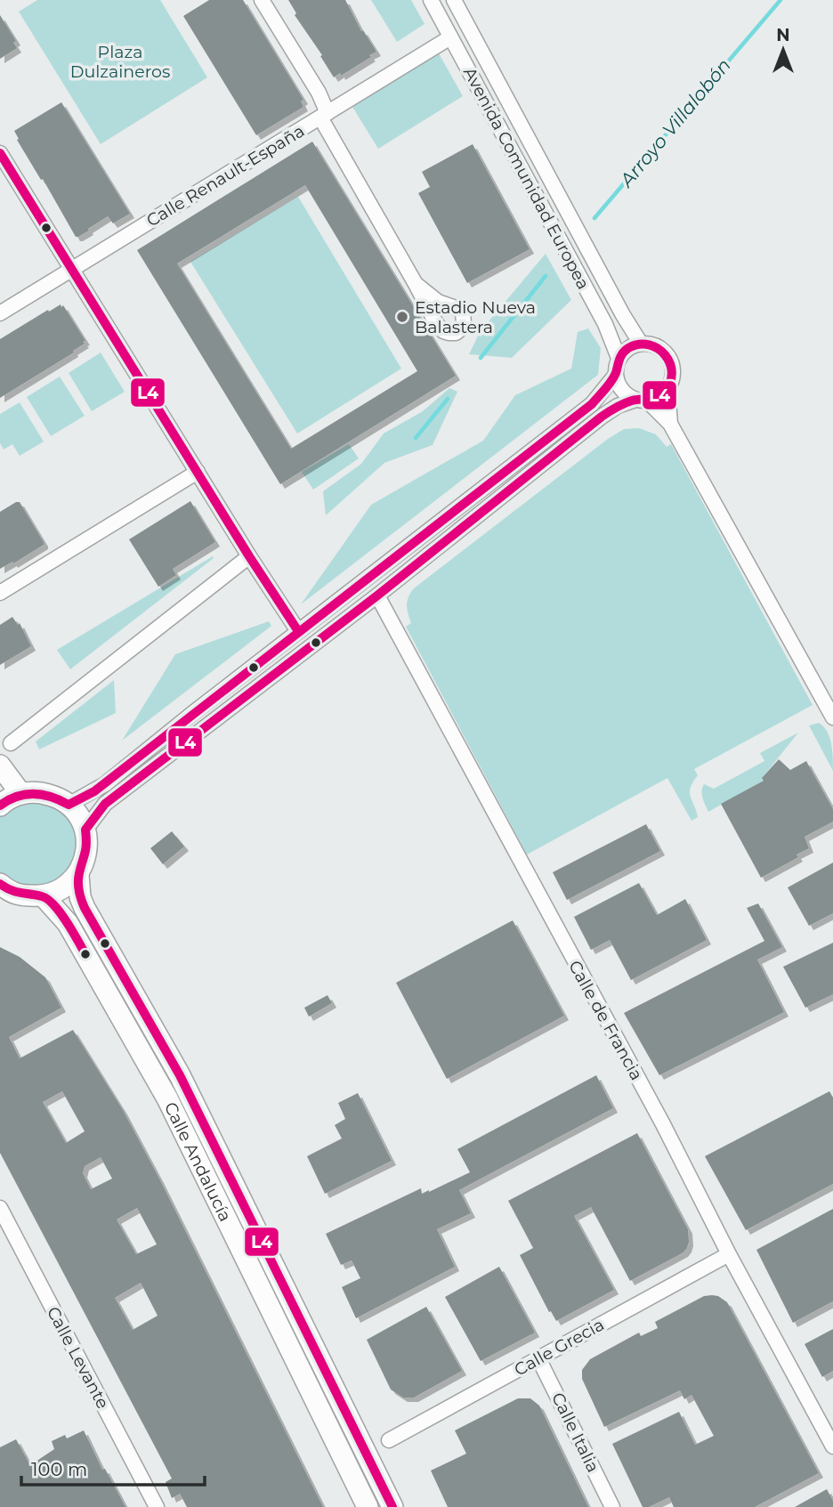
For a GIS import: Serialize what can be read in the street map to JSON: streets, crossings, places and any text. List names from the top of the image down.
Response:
{
  "streets": {
    "main road": ["Calle Andalucía"],
    "street": [
      "Calle Renault-España",
      "Avenida Comunidad Europea",
      "Calle de Francia",
      "Calle Grecia",
      "Calle Levante",
      "Calle Italia"
    ]
  },
  "crossings": [
    ["Calle Renault-España", "Avenida Comunidad Europea"],
    ["Calle de Francia", "Calle Grecia"],
    ["Calle Grecia", "Calle Italia"]
  ],
  "water": ["Arroyo Villalobón"],
  "parks": ["Plaza Dulzaineros"],
  "places": ["Estadio Nueva Balastera"],
  "lines": ["transit line L4"],
  "scale_bar": "100 m",
  "north": "top"
}
